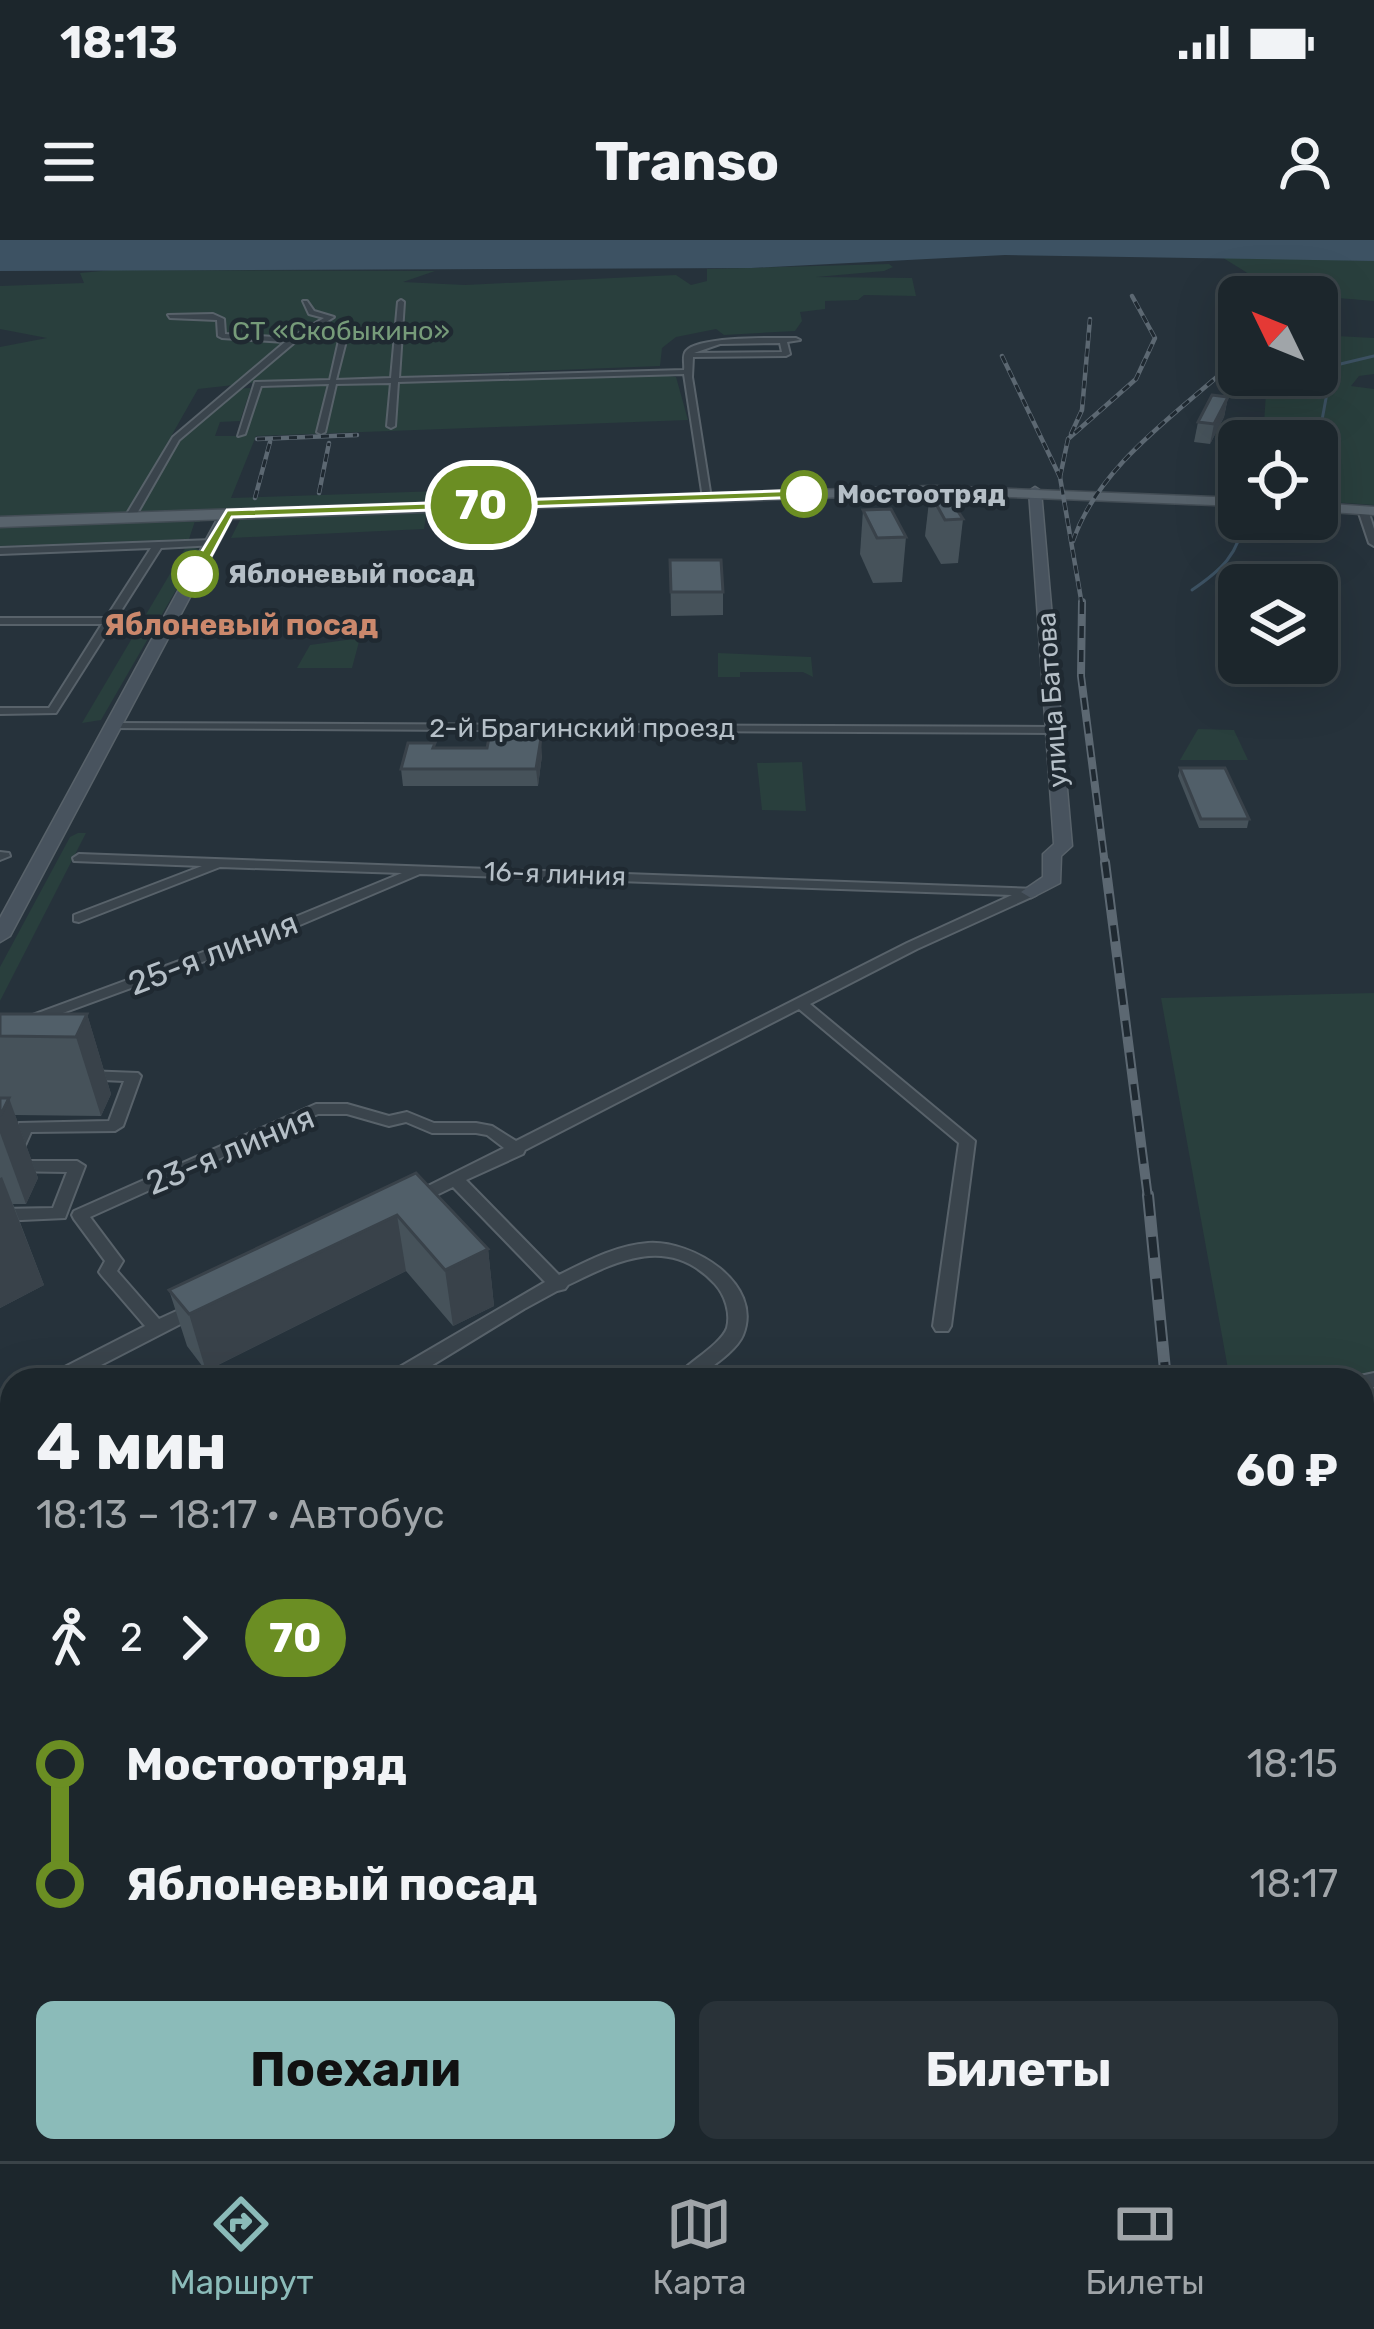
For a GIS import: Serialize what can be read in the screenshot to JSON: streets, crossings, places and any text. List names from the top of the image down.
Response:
{
  "streets": {
    "street": [
      "улица Батова",
      "2-й Брагинский проезд",
      "16-я линия",
      "25-я линия",
      "23-я линия"
    ]
  },
  "crossings": [
    ["улица Батова", "2-й Брагинский проезд"],
    ["улица Батова", "16-я линия"],
    ["16-я линия", "25-я линия"]
  ],
  "districts": ["Яблоневый посад"],
  "parks": ["СТ «Скобыкино»"],
  "places": ["Мостоотряд", "Яблоневый посад"],
  "lines": ["bus line 70"],
  "north": "top left",
  "page": {
    "status": "18:13",
    "header": "Transo",
    "on_map": "70",
    "heading": ["4 мин", "18:13 – 18:17 · Автобус", "60 ₽"],
    "legs": ["2", "70"],
    "list": [
      {
        "name": "Мостоотряд",
        "value": "18:15"
      },
      {
        "name": "Яблоневый посад",
        "value": "18:17"
      }
    ],
    "buttons": ["Поехали", "Билеты"],
    "tabs": ["Маршрут", "Карта", "Билеты"]
  }
}
